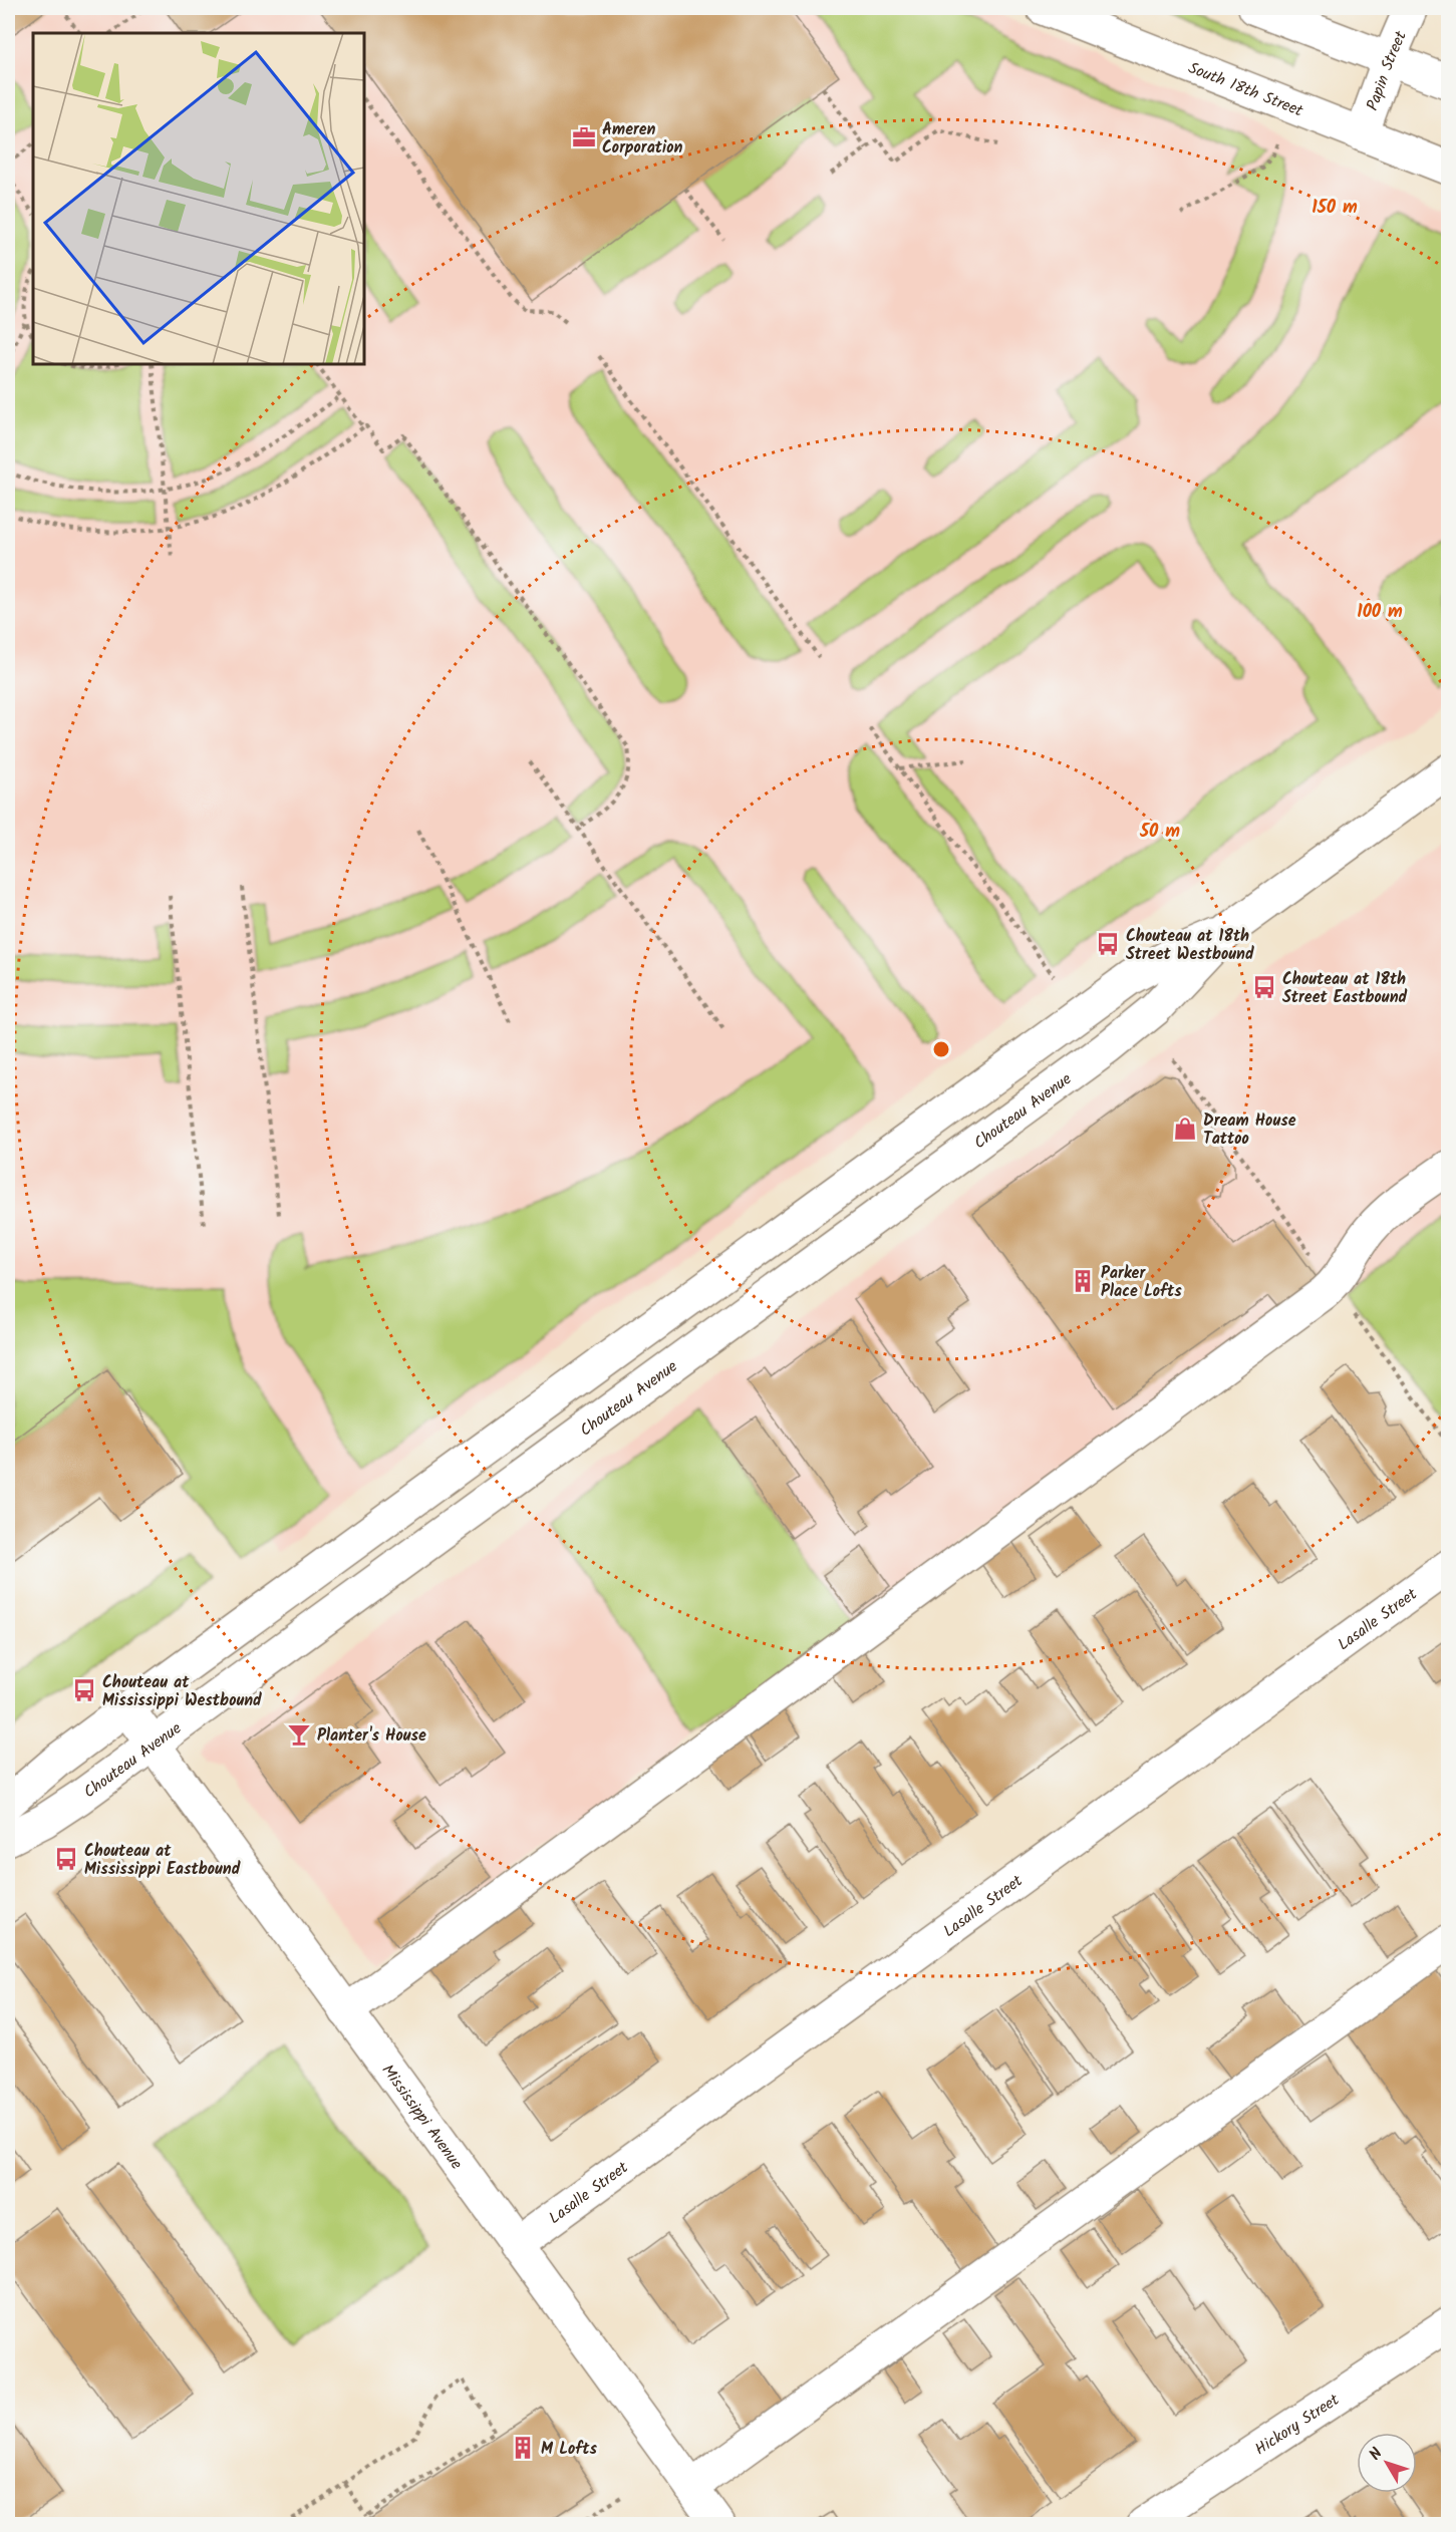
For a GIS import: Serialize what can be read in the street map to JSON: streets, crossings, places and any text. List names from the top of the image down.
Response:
{
  "streets": {
    "main road": [
      "Papin Street",
      "South 18th Street",
      "Chouteau Avenue",
      "Lasalle Street",
      "Mississippi Avenue",
      "Hickory Street"
    ]
  },
  "crossings": [
    ["Papin Street", "South 18th Street"],
    ["Chouteau Avenue", "Mississippi Avenue"],
    ["Lasalle Street", "Mississippi Avenue"]
  ],
  "places": {
    "office": ["Ameren Corporation"],
    "bus stop": [
      "Chouteau at 18th Street Westbound",
      "Chouteau at 18th Street Eastbound",
      "Chouteau at Mississippi Westbound",
      "Chouteau at Mississippi Eastbound"
    ],
    "shop": ["Dream House Tattoo"],
    "building": ["Parker Place Lofts", "M Lofts"],
    "bar": ["Planter's House"]
  },
  "north": "top left",
  "rings": ["150 m", "100 m", "50 m"]
}
